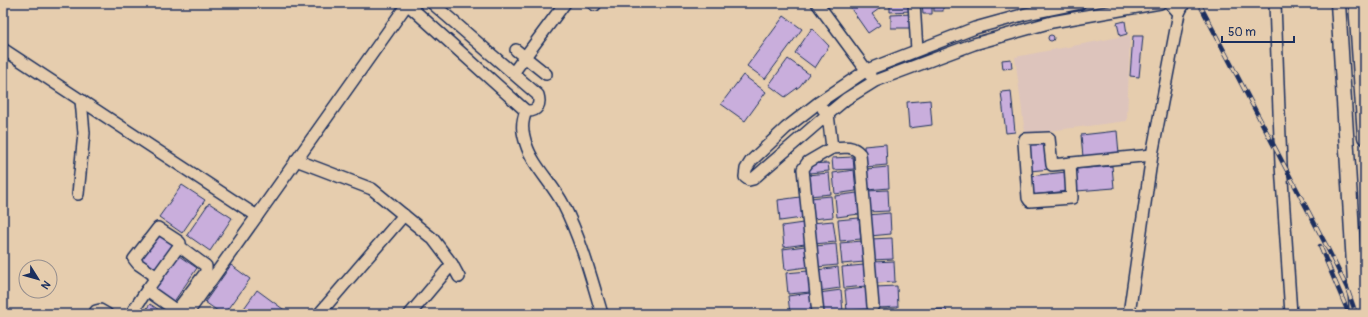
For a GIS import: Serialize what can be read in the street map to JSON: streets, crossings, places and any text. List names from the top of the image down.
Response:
{
  "scale_bar": "50 m",
  "north": "bottom right"
}
